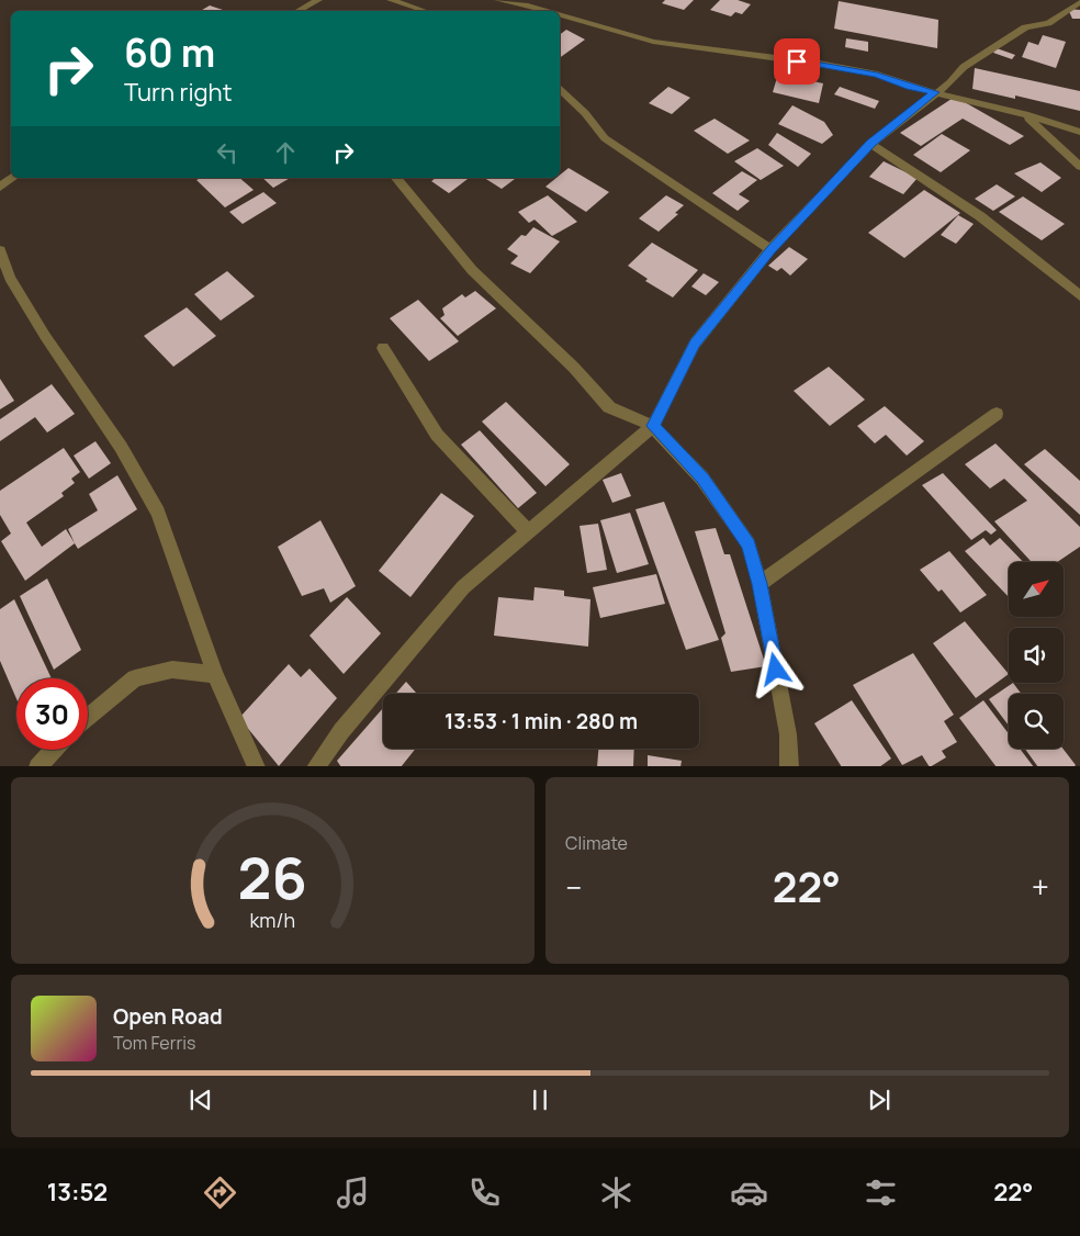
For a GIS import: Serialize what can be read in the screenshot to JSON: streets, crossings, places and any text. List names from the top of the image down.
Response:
{
  "north": "top right",
  "page": {
    "turn": ["60 m", "Turn right"],
    "limit": "30",
    "trip": "13:53 · 1 min · 280 m",
    "tile": "Climate",
    "heat": ["−", "22°", "+"],
    "song": ["Open Road", "Tom Ferris"],
    "tabs": ["13:52", "22°"],
    "gauge": ["26", "km/h"]
  }
}
